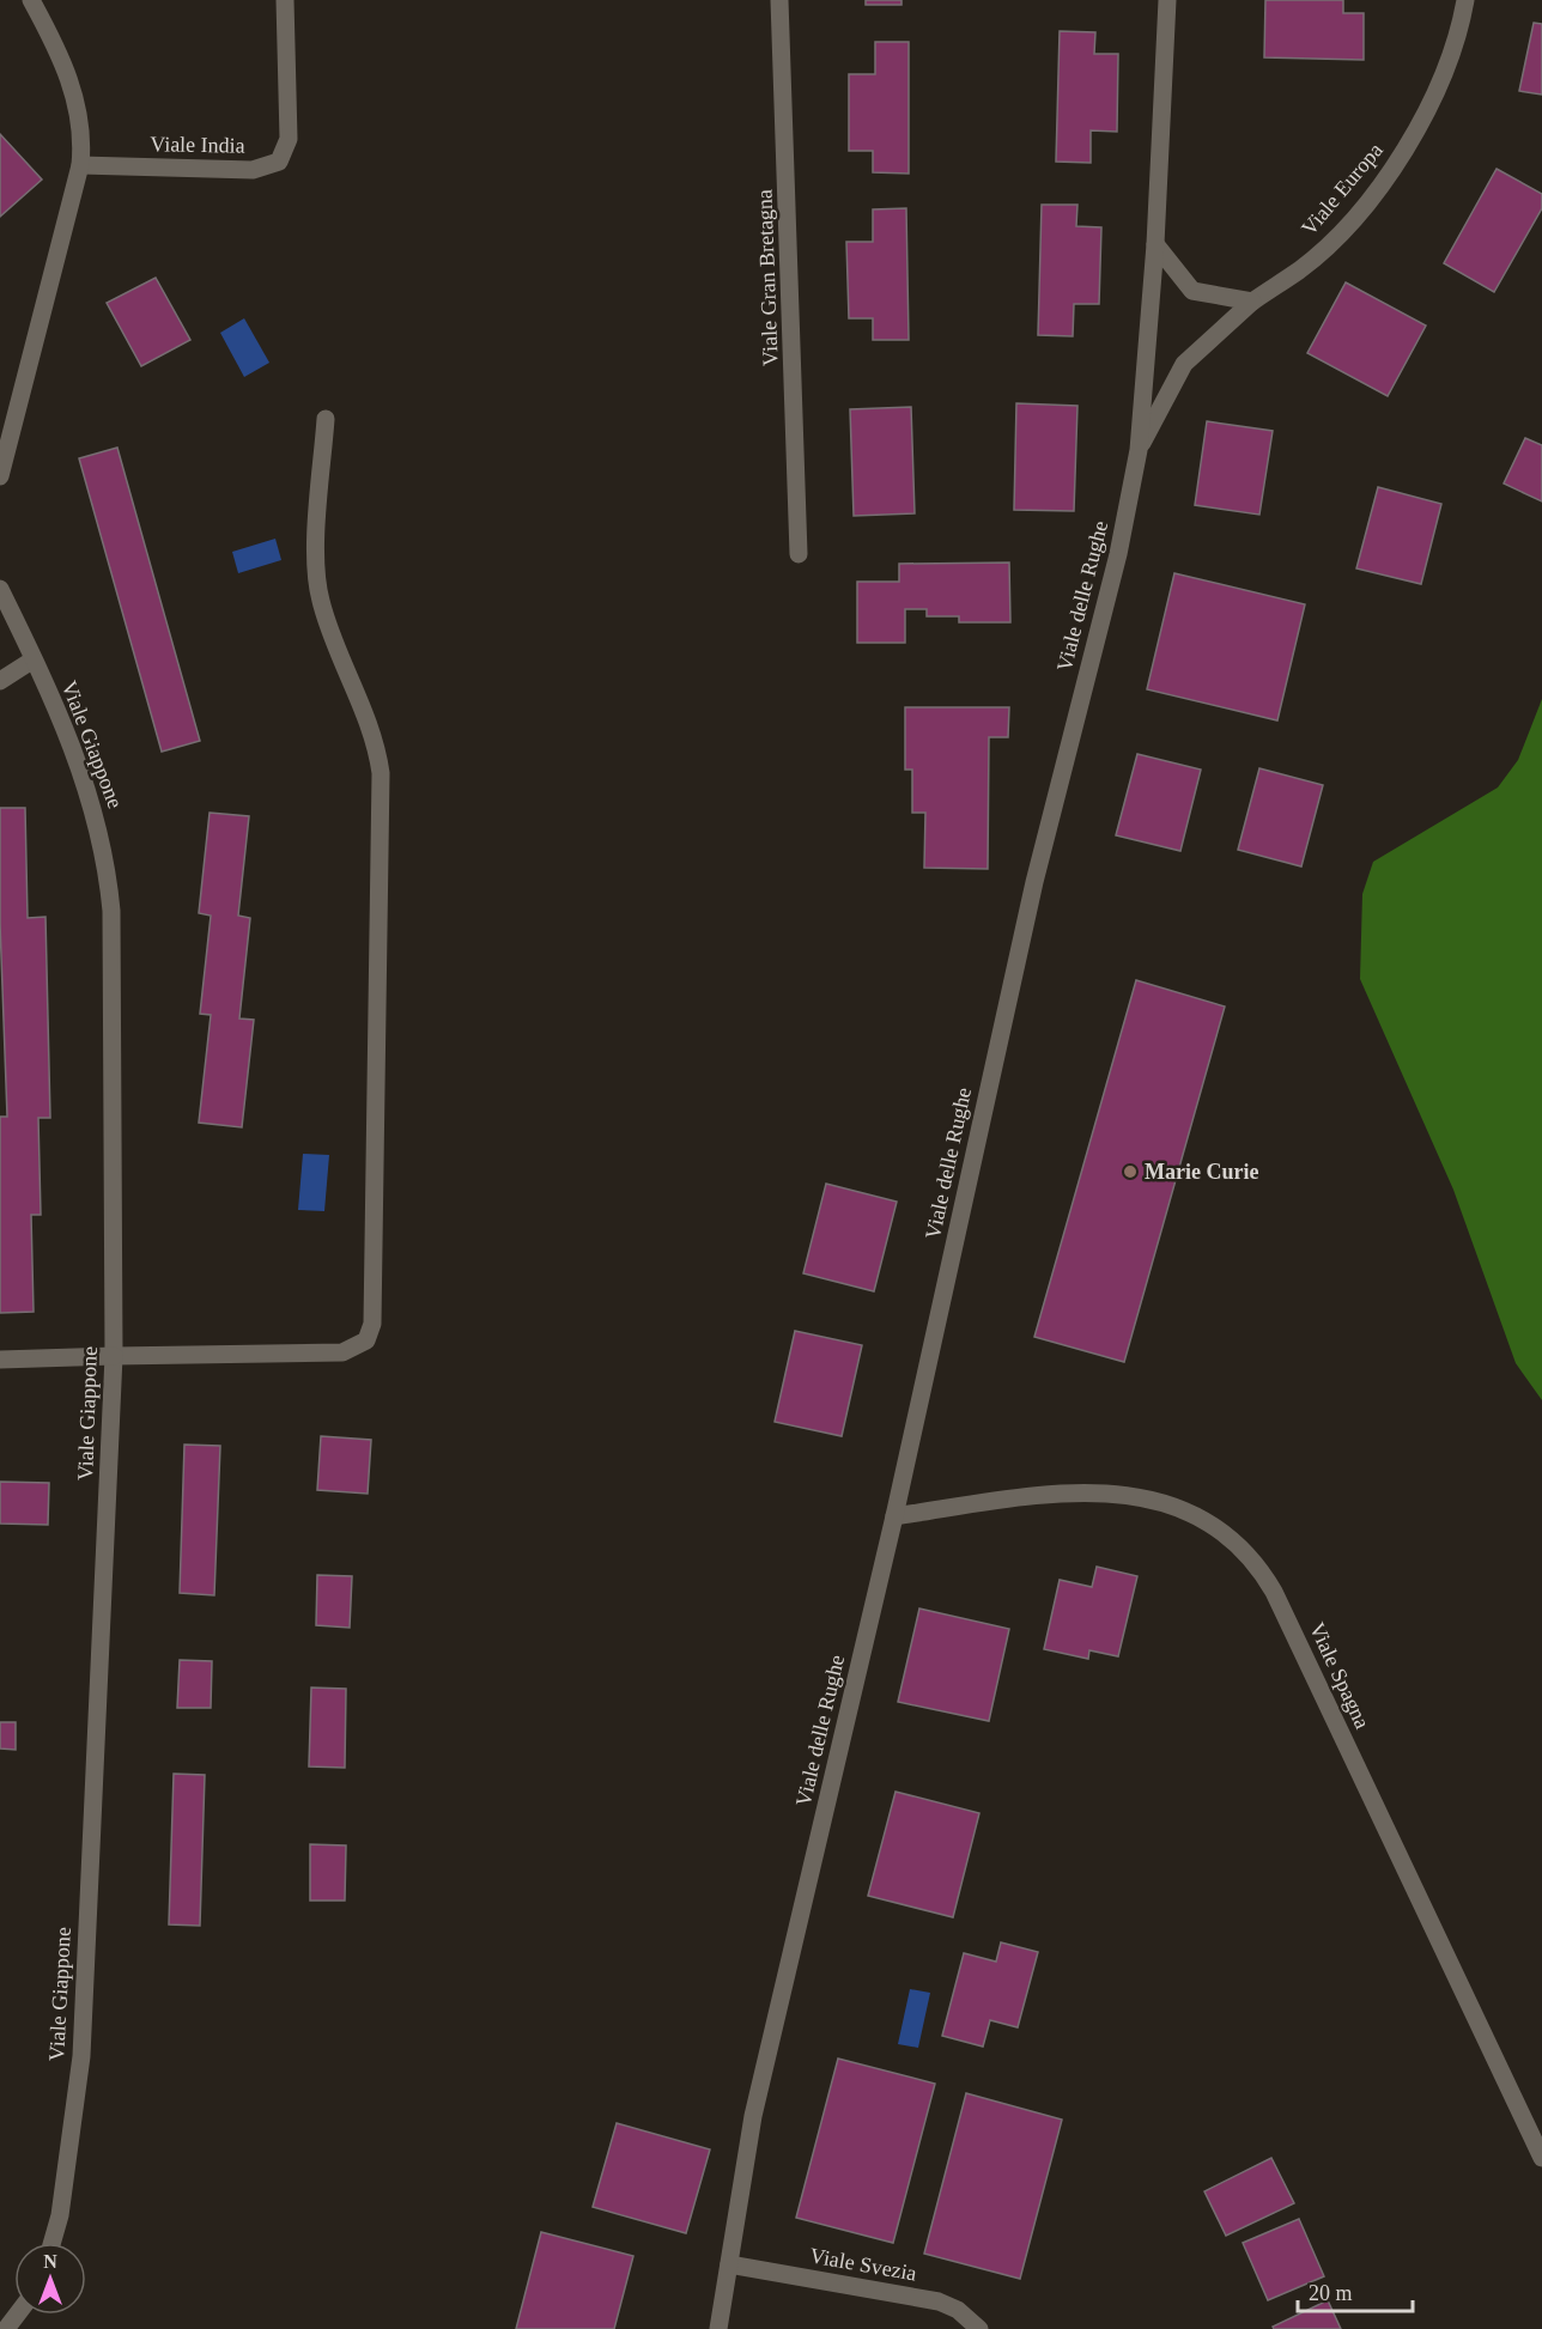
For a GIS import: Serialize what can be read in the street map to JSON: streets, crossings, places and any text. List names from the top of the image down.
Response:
{
  "streets": {
    "street": [
      "Viale India",
      "Viale Europa",
      "Viale Gran Bretagna",
      "Viale delle Rughe",
      "Viale Giappone",
      "Viale Spagna",
      "Viale Svezia"
    ]
  },
  "crossings": [
    ["Viale Europa", "Viale delle Rughe"],
    ["Viale delle Rughe", "Viale Spagna"],
    ["Viale delle Rughe", "Viale Svezia"]
  ],
  "places": ["Marie Curie"],
  "scale_bar": "20 m",
  "north": "top"
}
